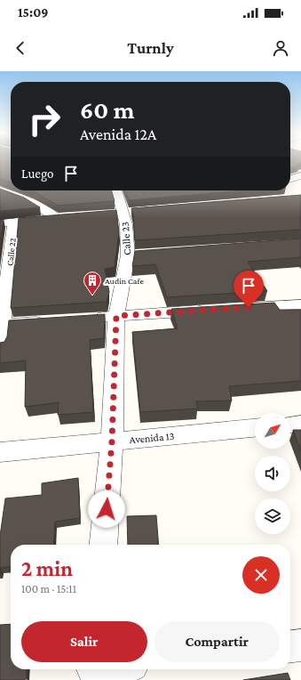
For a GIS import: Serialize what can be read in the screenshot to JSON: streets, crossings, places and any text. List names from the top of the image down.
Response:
{
  "streets": {
    "street": ["Calle 23", "Calle 22", "Avenida 13"]
  },
  "crossings": [
    ["Calle 23", "Avenida 13"]
  ],
  "places": {
    "building": ["Audin Cafe"]
  },
  "north": "top right",
  "page": {
    "status": "15:09",
    "header": "Turnly",
    "turn": ["60 m", "Avenida 12A"],
    "then": "Luego",
    "heading": ["2 min", "100 m · 15:11"],
    "buttons": ["Salir", "Compartir"]
  }
}
